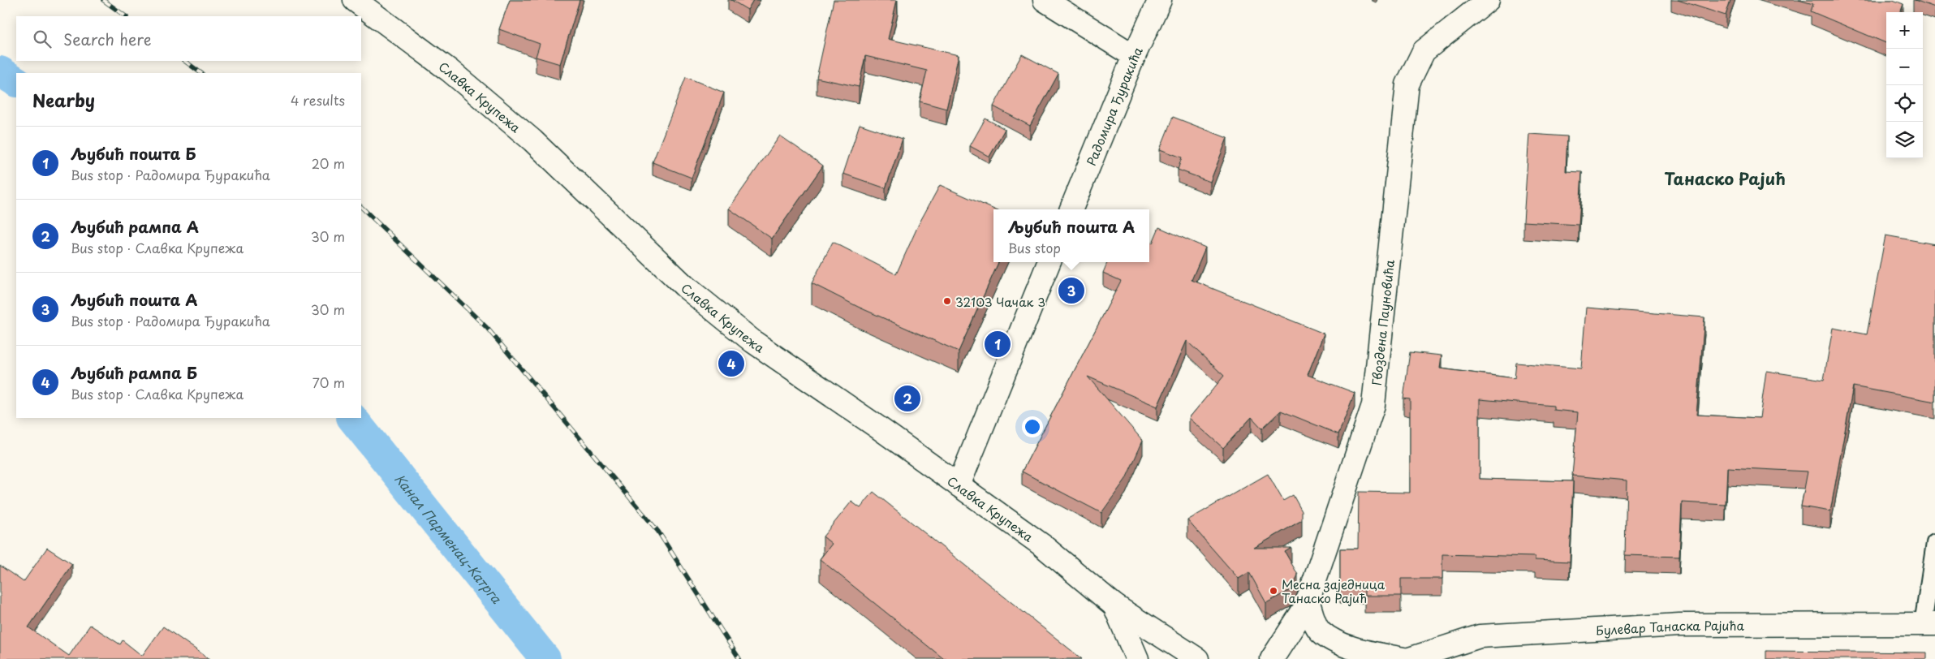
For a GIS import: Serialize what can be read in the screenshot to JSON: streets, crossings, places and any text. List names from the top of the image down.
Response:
{
  "streets": {
    "main road": [
      "Славка Крупежа",
      "Радомира Ђуракића",
      "Гвоздена Пауновића",
      "Булевар Танаска Рајића"
    ]
  },
  "districts": ["Танаско Рајић"],
  "water": ["Канал Парменац-Катрга"],
  "places": ["32103 Чачак 3", "Месна заједница Танаско Рајић"],
  "page": {
    "map_buttons": ["+", "−"],
    "search": "Search here",
    "heading": ["Nearby", "4 results"],
    "list": [
      {
        "mark": "1",
        "name": "Љубић пошта Б",
        "note": "Bus stop · Радомира Ђуракића",
        "value": "20 m"
      },
      {
        "mark": "2",
        "name": "Љубић рампа А",
        "note": "Bus stop · Славка Крупежа",
        "value": "30 m"
      },
      {
        "mark": "3",
        "name": "Љубић пошта А",
        "note": "Bus stop · Радомира Ђуракића",
        "value": "30 m"
      },
      {
        "mark": "4",
        "name": "Љубић рампа Б",
        "note": "Bus stop · Славка Крупежа",
        "value": "70 m"
      }
    ],
    "popup": ["Љубић пошта А", "Bus stop"],
    "pins": [
      "3",
      "1",
      "4",
      "2"
    ]
  }
}
